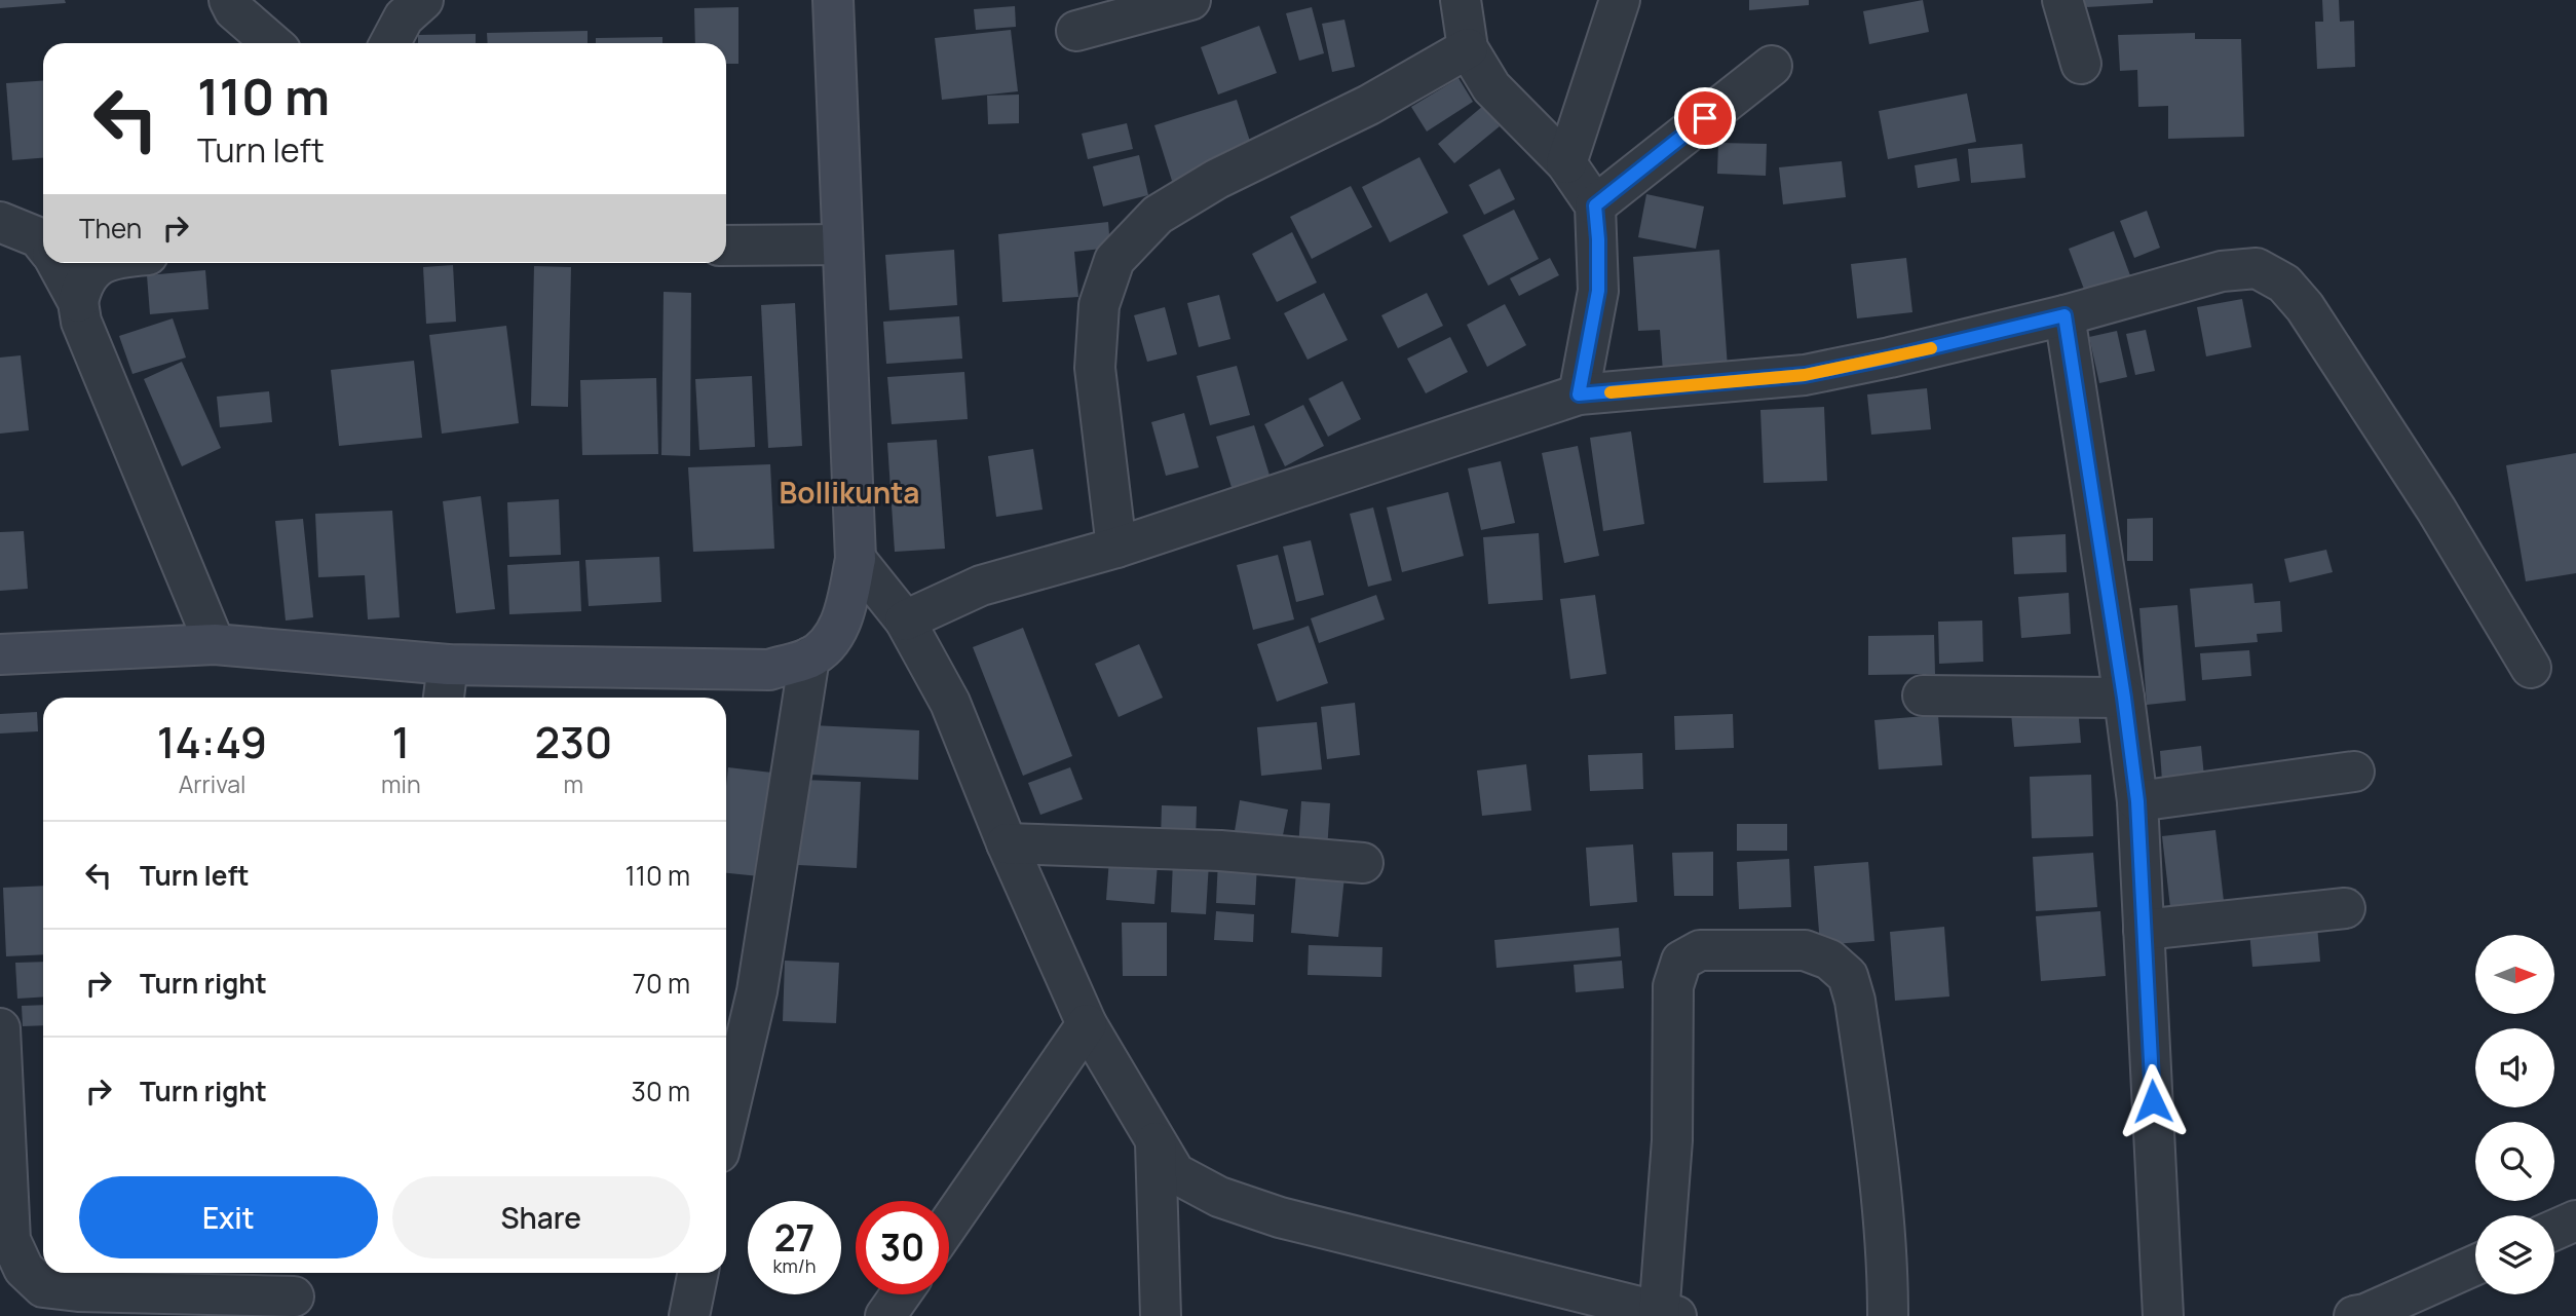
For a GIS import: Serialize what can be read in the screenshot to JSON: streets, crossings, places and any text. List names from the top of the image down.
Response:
{
  "districts": ["Bollikunta"],
  "north": "right",
  "page": {
    "turn": ["110 m", "Turn left"],
    "then": "Then",
    "eta": [
      "14:49",
      "Arrival",
      "1",
      "min",
      "230",
      "m"
    ],
    "list": [
      {
        "name": "Turn left",
        "value": "110 m"
      },
      {
        "name": "Turn right",
        "value": "70 m"
      },
      {
        "name": "Turn right",
        "value": "30 m"
      }
    ],
    "buttons": ["Exit", "Share"],
    "speed": "27 km/h",
    "limit": "30"
  }
}
